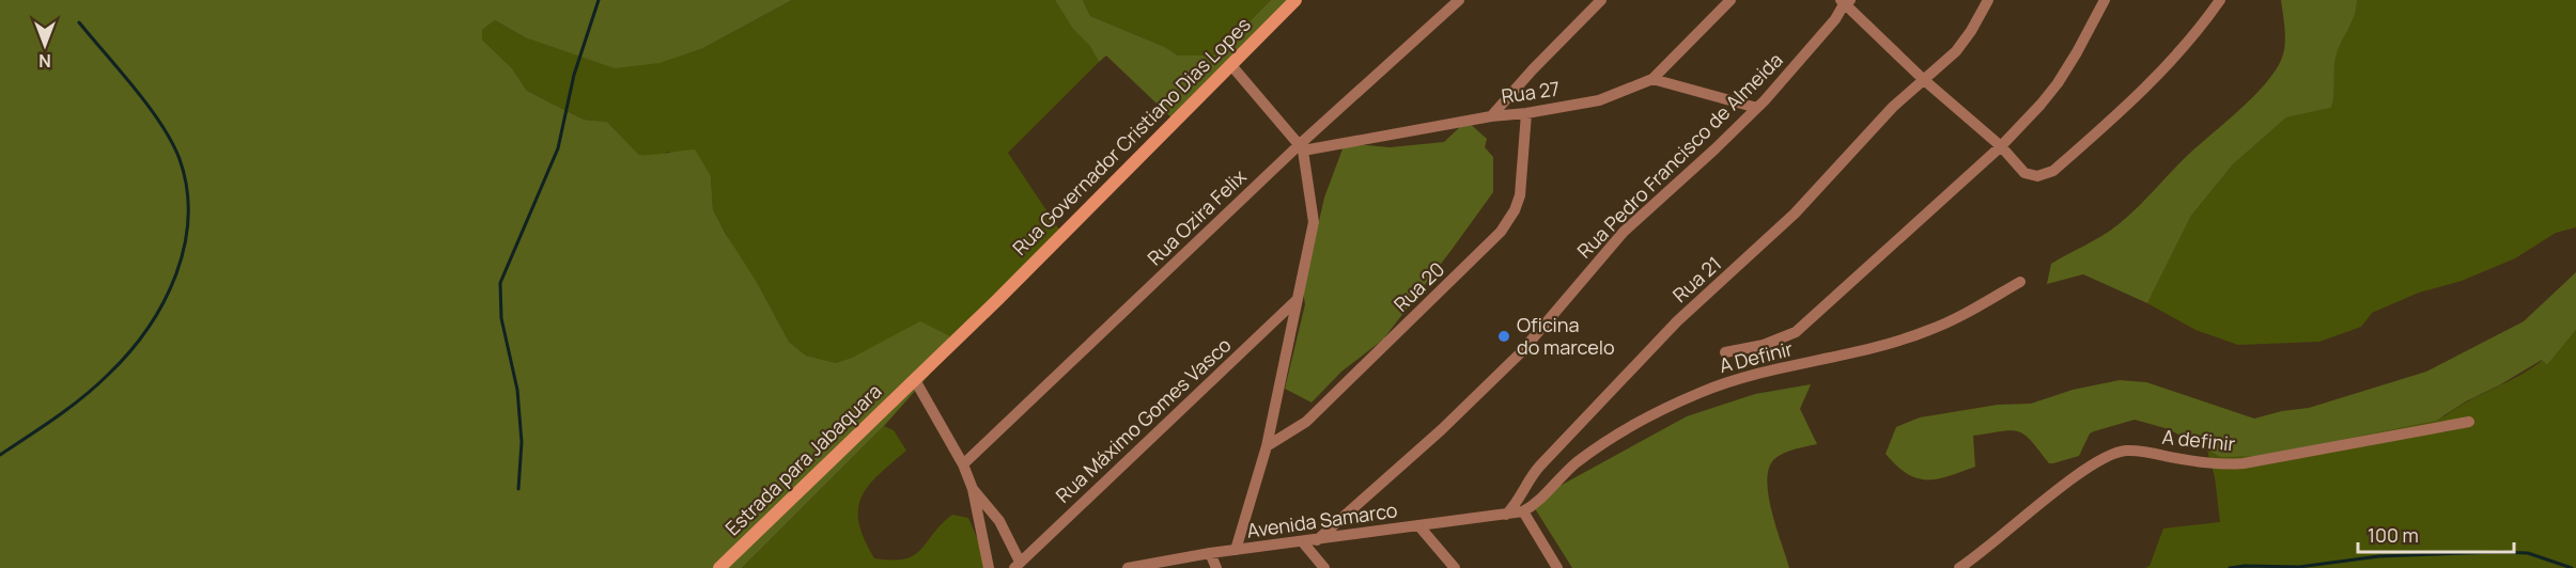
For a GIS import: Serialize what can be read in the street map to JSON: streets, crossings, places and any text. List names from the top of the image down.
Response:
{
  "streets": {
    "street": [
      "Rua 27",
      "Rua Governador Cristiano Dias Lopes",
      "Rua Pedro Francisco de Almeida",
      "Rua Ozira Felix",
      "Rua 21",
      "Rua 20",
      "A Definir",
      "Rua Máximo Gomes Vasco",
      "A definir",
      "Estrada para Jabaquara",
      "Avenida Samarco"
    ]
  },
  "crossings": [
    ["Rua 27", "Rua Ozira Felix"],
    ["Rua 27", "Rua 20"],
    ["Rua Governador Cristiano Dias Lopes", "Estrada para Jabaquara"],
    ["Rua Pedro Francisco de Almeida", "Avenida Samarco"],
    ["Rua 21", "Avenida Samarco"],
    ["A Definir", "Avenida Samarco"]
  ],
  "places": ["Oficina do marcelo"],
  "scale_bar": "100 m",
  "north": "bottom"
}
